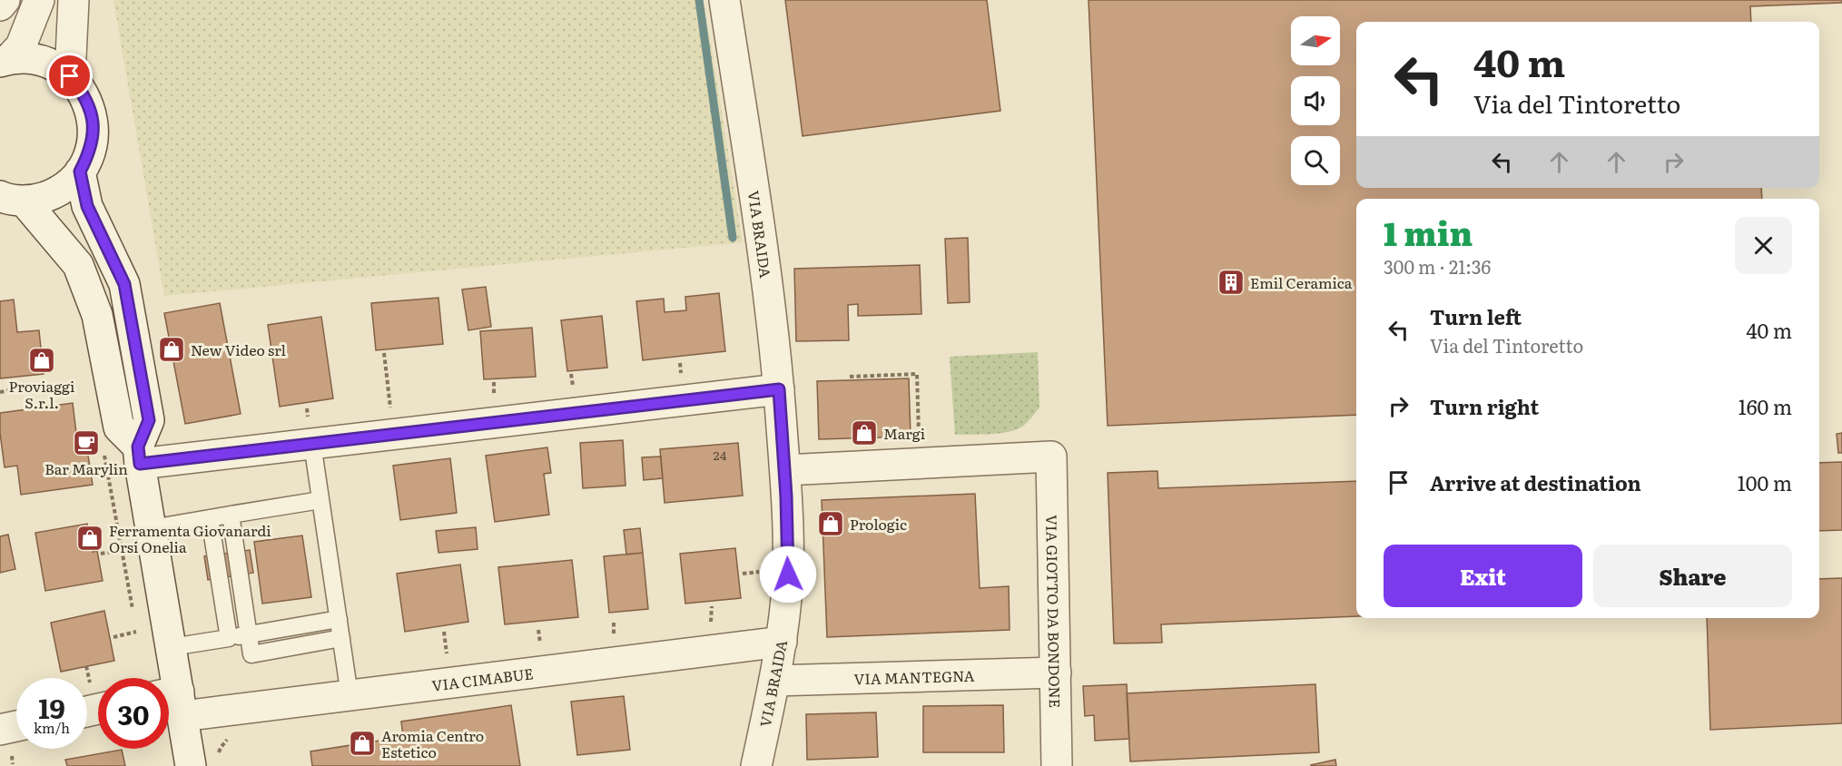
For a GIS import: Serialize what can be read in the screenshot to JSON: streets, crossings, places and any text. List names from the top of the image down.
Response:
{
  "streets": {
    "street": [
      "VIA BRAIDA",
      "VIA GIOTTO DA BONDONE",
      "VIA MANTEGNA",
      "VIA CIMABUE"
    ]
  },
  "crossings": [
    ["VIA BRAIDA", "VIA GIOTTO DA BONDONE"],
    ["VIA BRAIDA", "VIA MANTEGNA"],
    ["VIA BRAIDA", "VIA CIMABUE"],
    ["VIA GIOTTO DA BONDONE", "VIA MANTEGNA"]
  ],
  "places": {
    "building": ["Emil Ceramica"],
    "shop": [
      "New Video srl",
      "Proviaggi S.r.l.",
      "Margi",
      "Prologic",
      "Ferramenta Giovanardi Orsi Onelia",
      "Aromia Centro Estetico"
    ],
    "cafe": ["Bar Marylin"]
  },
  "house_numbers": ["24"],
  "north": "right",
  "page": {
    "turn": ["40 m", "Via del Tintoretto"],
    "heading": ["1 min", "300 m · 21:36"],
    "list": [
      {
        "name": "Turn left",
        "note": "Via del Tintoretto",
        "value": "40 m"
      },
      {
        "name": "Turn right",
        "value": "160 m"
      },
      {
        "name": "Arrive at destination",
        "value": "100 m"
      }
    ],
    "buttons": ["Exit", "Share"],
    "speed": "19 km/h",
    "limit": "30"
  }
}
